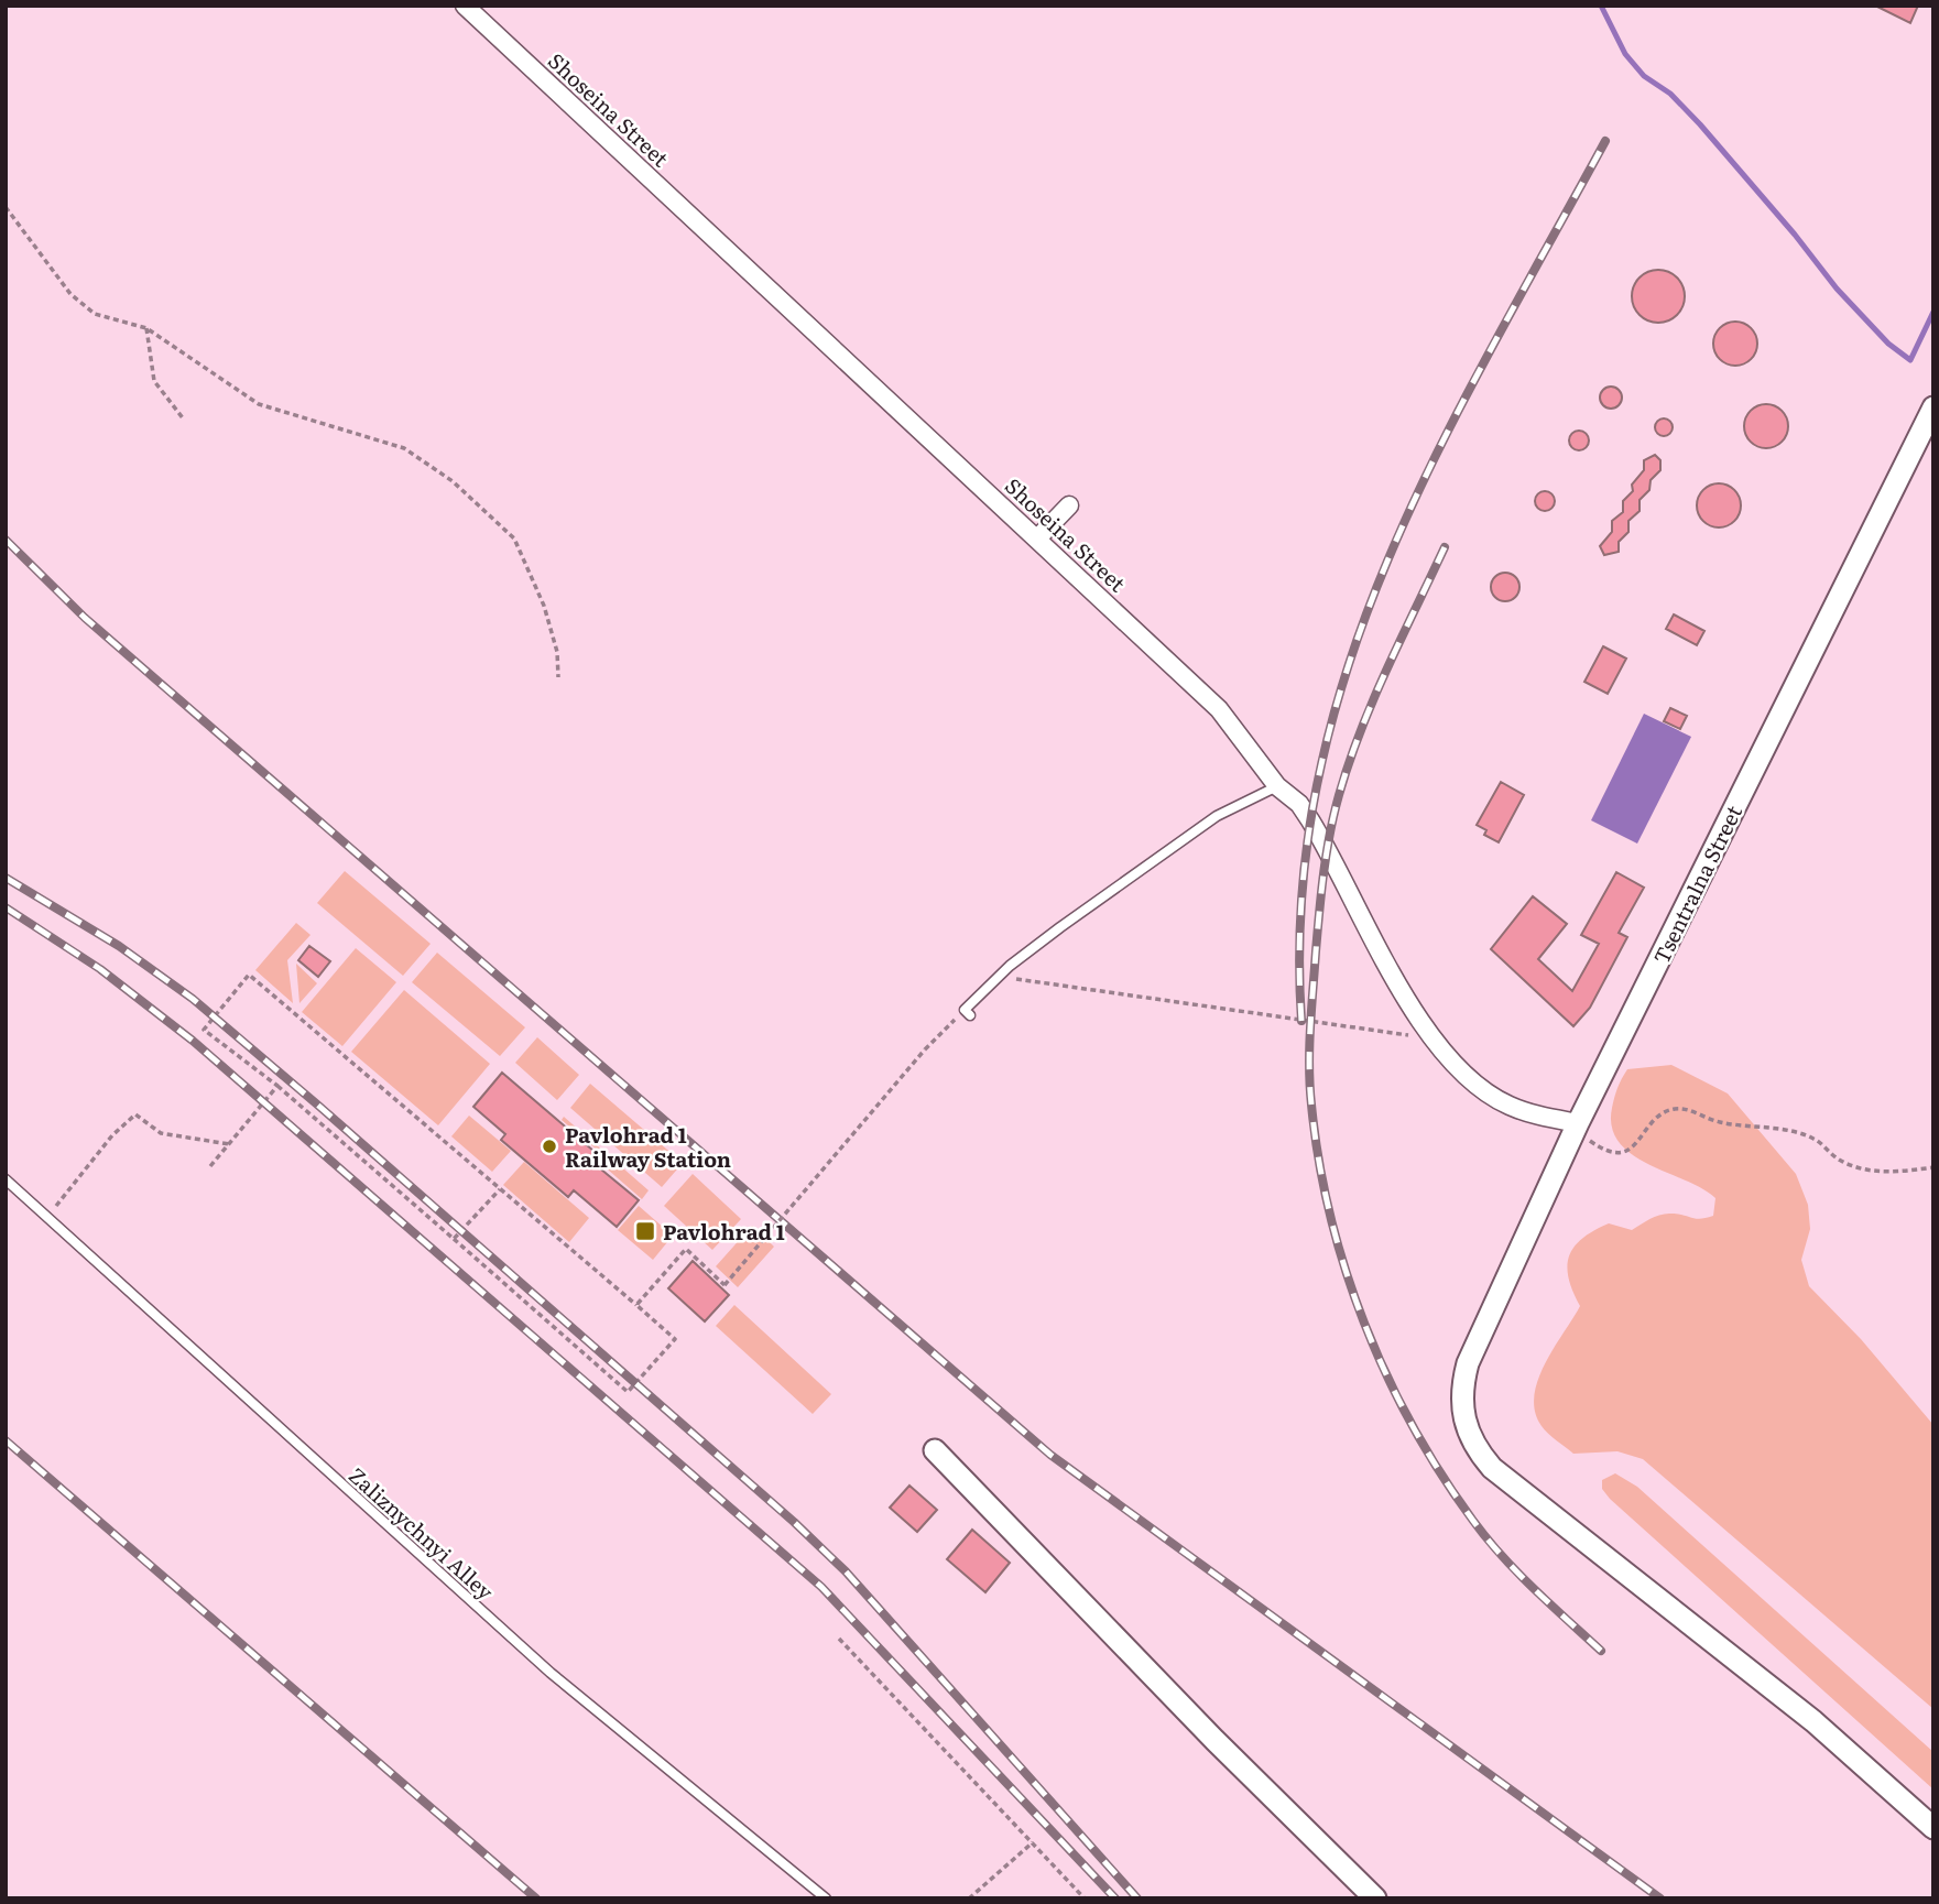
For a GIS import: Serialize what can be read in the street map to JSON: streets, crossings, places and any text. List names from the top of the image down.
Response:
{
  "streets": {
    "street": ["Shoseina Street", "Tsentralna Street"],
    "lane": ["Zaliznychnyi Alley"]
  },
  "crossings": [
    ["Shoseina Street", "Tsentralna Street"]
  ],
  "places": {
    "other": ["Pavlohrad 1 Railway Station"],
    "transit": ["Pavlohrad 1"]
  }
}
